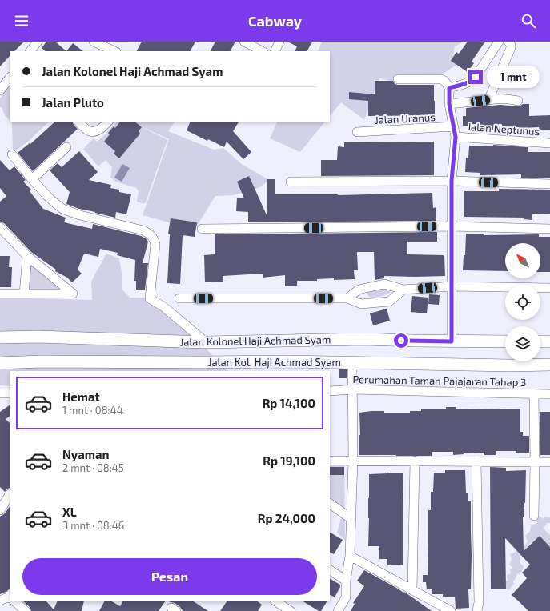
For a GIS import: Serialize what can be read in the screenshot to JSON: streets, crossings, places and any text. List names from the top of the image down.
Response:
{
  "streets": {
    "main road": ["Jalan Kolonel Haji Achmad Syam", "Jalan Kol. Haji Achmad Syam"],
    "street": ["Jalan Uranus", "Jalan Neptunus", "Perumahan Taman Pajajaran Tahap 3"]
  },
  "north": "top left",
  "page": {
    "header": "Cabway",
    "banner": ["Jalan Kolonel Haji Achmad Syam", "Jalan Pluto"],
    "bubble": "1 mnt",
    "list": [
      {
        "name": "Hemat",
        "note": "1 mnt · 08:44",
        "value": "Rp 14,100"
      },
      {
        "name": "Nyaman",
        "note": "2 mnt · 08:45",
        "value": "Rp 19,100"
      },
      {
        "name": "XL",
        "note": "3 mnt · 08:46",
        "value": "Rp 24,000"
      }
    ],
    "buttons": "Pesan"
  }
}
